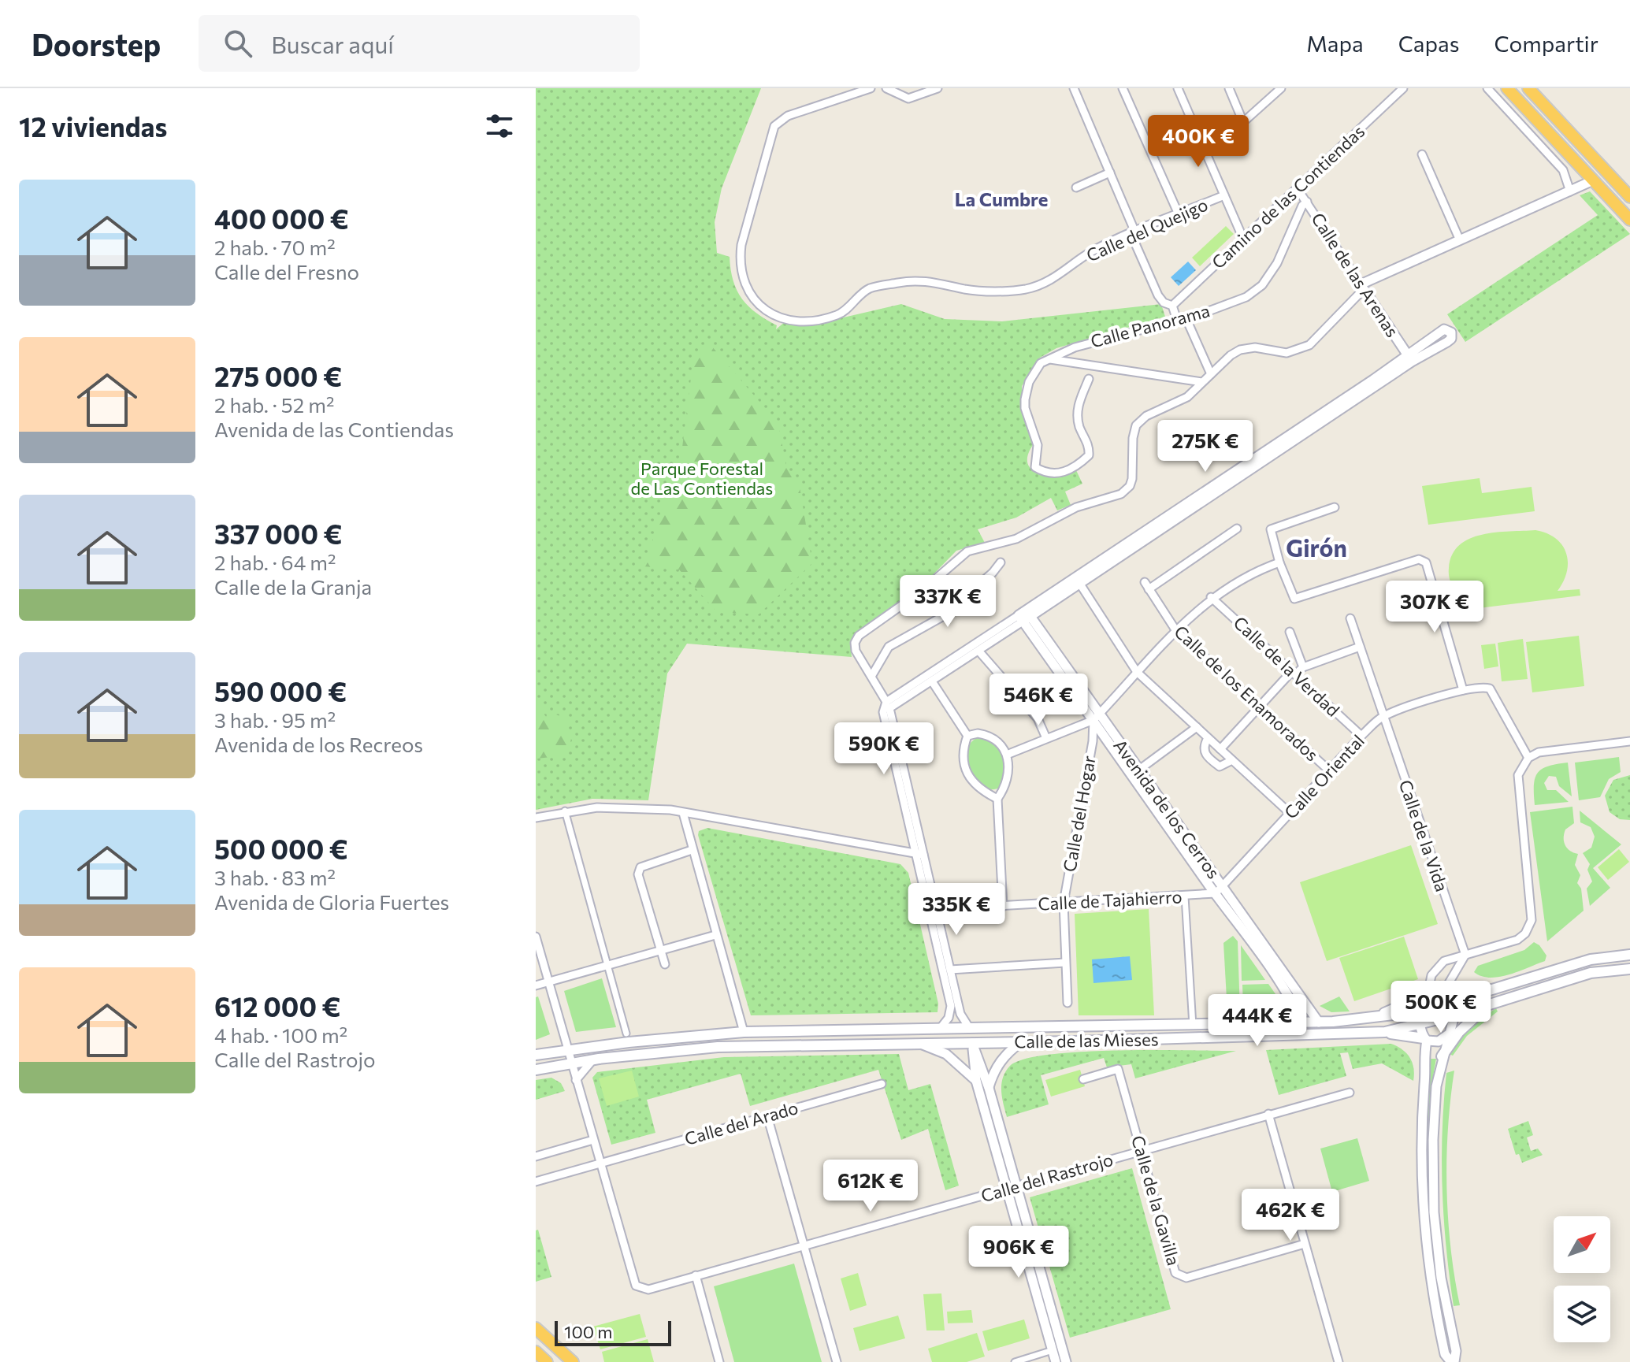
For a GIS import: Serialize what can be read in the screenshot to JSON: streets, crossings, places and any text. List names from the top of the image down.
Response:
{
  "streets": {
    "main road": ["Calle de las Mieses"],
    "street": [
      "Camino de las Contiendas",
      "Calle del Quejigo",
      "Calle de las Arenas",
      "Calle Panorama",
      "Calle de la Verdad",
      "Calle de los Enamorados",
      "Calle Oriental",
      "Avenida de los Cerros",
      "Calle del Hogar",
      "Calle de la Vida",
      "Calle de Tajahierro",
      "Calle del Arado",
      "Calle del Rastrojo",
      "Calle de la Gavilla"
    ]
  },
  "crossings": [
    ["Camino de las Contiendas", "Calle de las Arenas"],
    ["Calle de las Arenas", "Calle Panorama"],
    ["Calle de la Verdad", "Calle Oriental"],
    ["Calle de los Enamorados", "Calle Oriental"],
    ["Calle Oriental", "Avenida de los Cerros"],
    ["Calle Oriental", "Calle de la Vida"],
    ["Calle Oriental", "Calle de Tajahierro"],
    ["Avenida de los Cerros", "Calle del Hogar"],
    ["Avenida de los Cerros", "Calle de Tajahierro"],
    ["Avenida de los Cerros", "Calle de las Mieses"],
    ["Calle del Hogar", "Calle de Tajahierro"],
    ["Calle del Arado", "Calle del Rastrojo"],
    ["Calle del Rastrojo", "Calle de la Gavilla"]
  ],
  "districts": ["La Cumbre", "Girón"],
  "parks": ["Parque Forestal de Las Contiendas"],
  "scale_bar": "100 m",
  "north": "top right",
  "page": {
    "header": "Doorstep",
    "search": "Buscar aquí",
    "nav": ["Mapa", "Capas", "Compartir"],
    "heading": "12 viviendas",
    "price": [
      "400K €",
      "275K €",
      "337K €",
      "307K €",
      "546K €",
      "590K €",
      "335K €",
      "500K €",
      "444K €",
      "612K €",
      "462K €",
      "906K €"
    ],
    "list": [
      {
        "name": "400 000 €",
        "note": "2 hab. · 70 m² · Calle del Fresno"
      },
      {
        "name": "275 000 €",
        "note": "2 hab. · 52 m² · Avenida de las Contiendas"
      },
      {
        "name": "337 000 €",
        "note": "2 hab. · 64 m² · Calle de la Granja"
      },
      {
        "name": "590 000 €",
        "note": "3 hab. · 95 m² · Avenida de los Recreos"
      },
      {
        "name": "500 000 €",
        "note": "3 hab. · 83 m² · Avenida de Gloria Fuertes"
      },
      {
        "name": "612 000 €",
        "note": "4 hab. · 100 m² · Calle del Rastrojo"
      }
    ],
    "scale": "100 m"
  }
}
